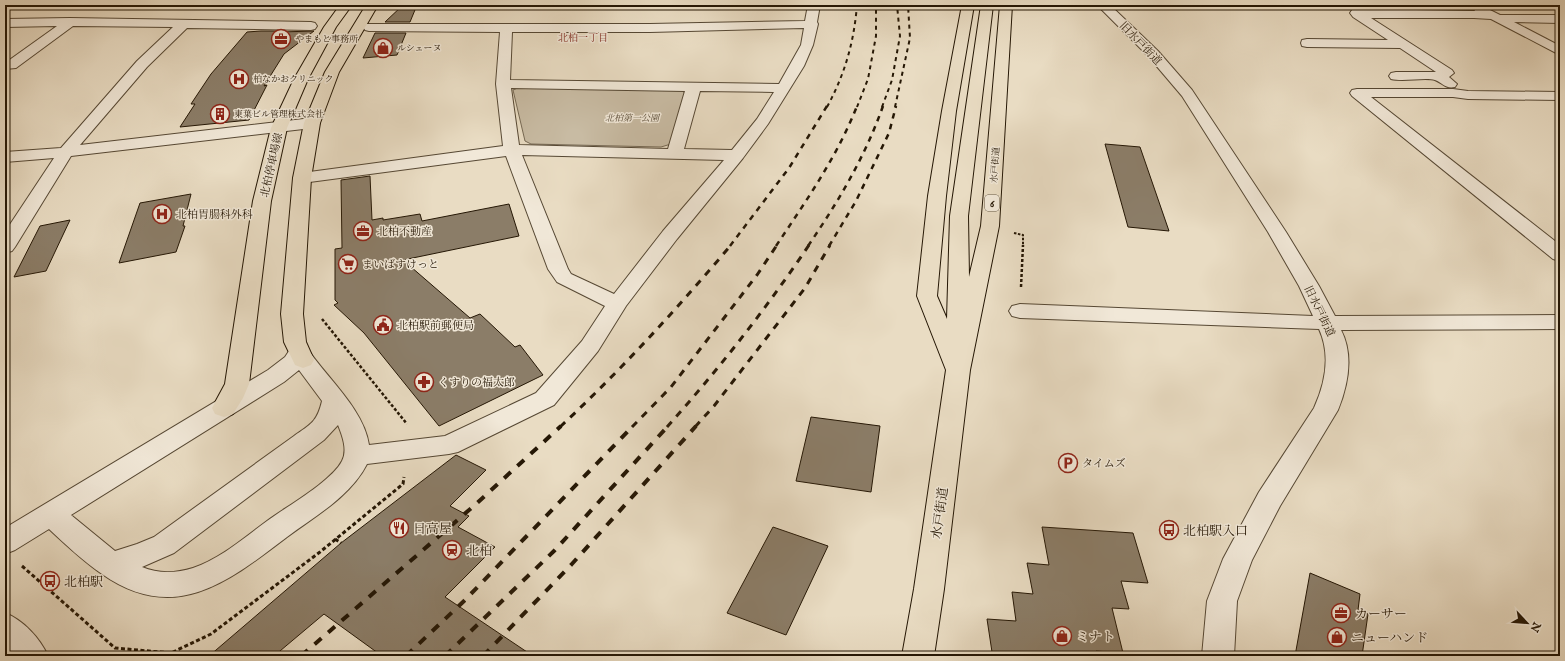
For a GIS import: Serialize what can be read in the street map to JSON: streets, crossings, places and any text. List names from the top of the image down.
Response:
{
  "streets": {
    "main road": ["北柏停車場線", "水戸街道", "6"],
    "street": ["旧水戸街道"]
  },
  "districts": ["北柏一丁目"],
  "parks": ["北柏第一公園"],
  "places": {
    "office": ["やまもと事務所", "北柏不動産", "カーサー"],
    "shop": ["ルシェーヌ", "ミナト", "ニューハンド"],
    "hospital": ["柏なかおクリニック", "北柏胃腸科外科"],
    "building": ["東葉ビル管理株式会社"],
    "supermarket": ["まいばすけっと"],
    "public building": ["北柏駅前郵便局"],
    "pharmacy": ["くすりの福太郎"],
    "parking": ["タイムズ"],
    "restaurant": ["日高屋"],
    "bus stop": ["北柏駅入口", "北柏駅"],
    "station": ["北柏"]
  },
  "north": "bottom right"
}
